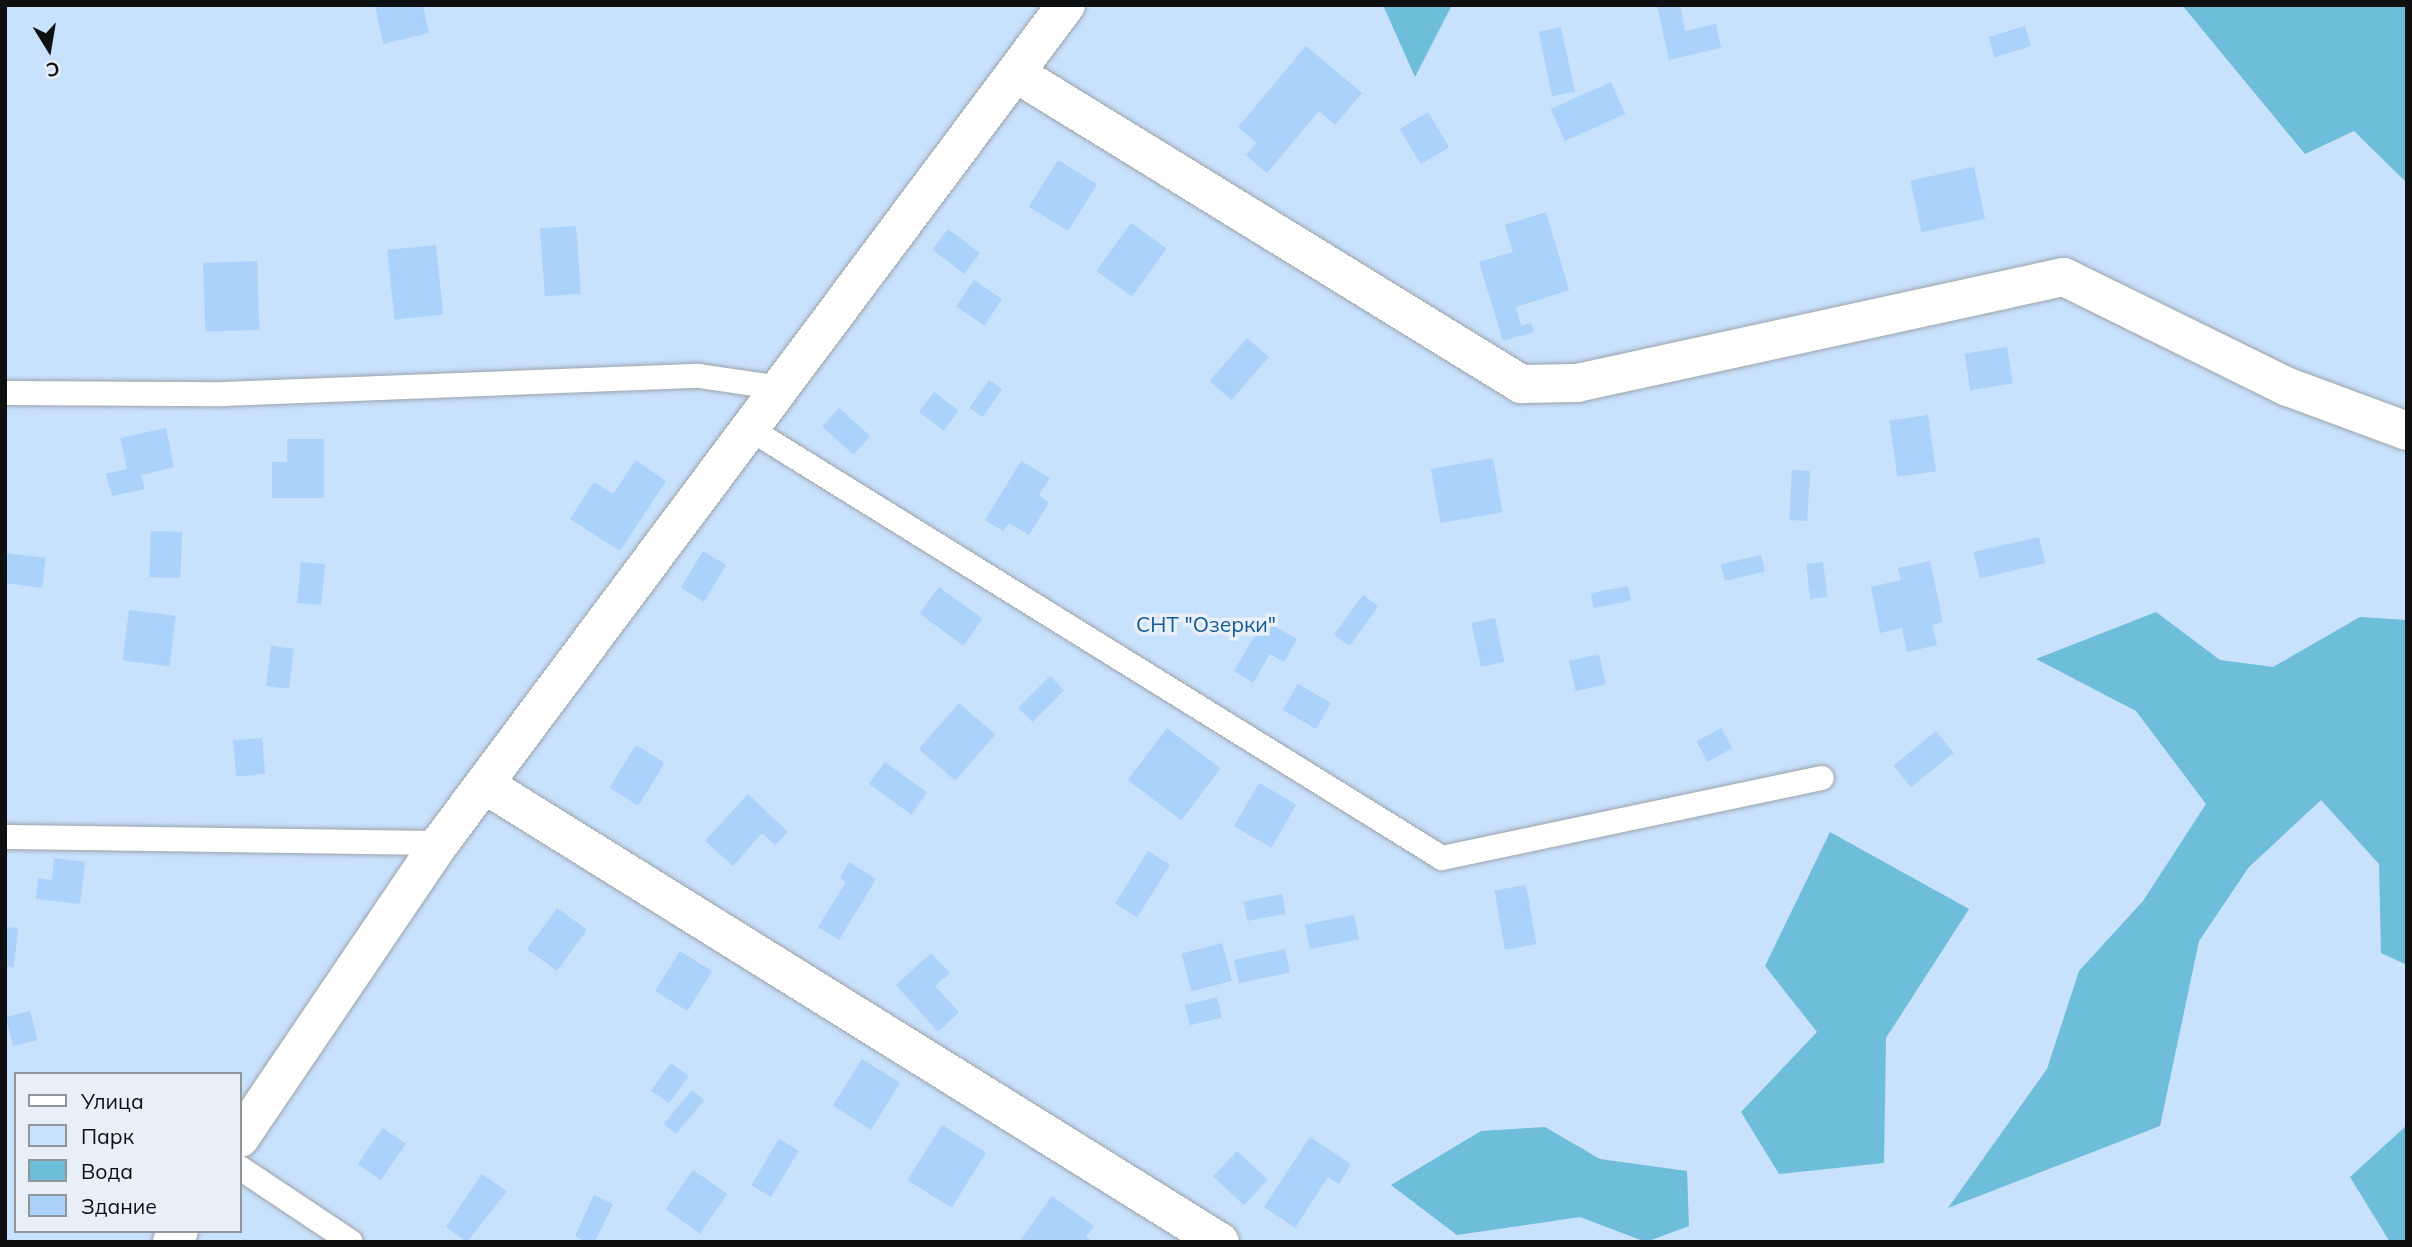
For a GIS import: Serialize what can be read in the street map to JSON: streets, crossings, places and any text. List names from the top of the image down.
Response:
{
  "parks": ["СНТ \"Озерки\""],
  "legend": [
    "Улица",
    "Парк",
    "Вода",
    "Здание"
  ],
  "north": "bottom"
}
